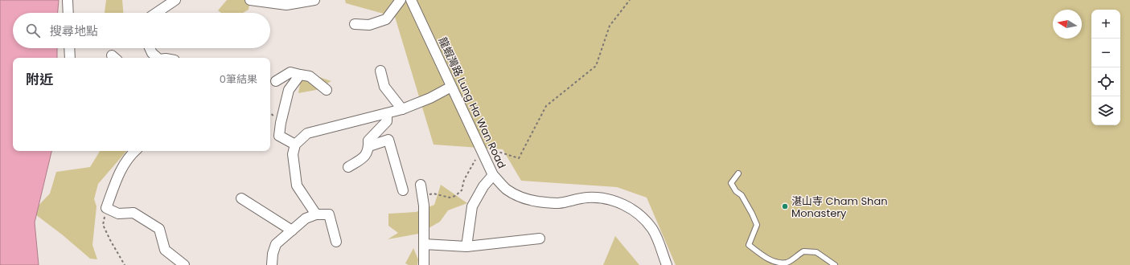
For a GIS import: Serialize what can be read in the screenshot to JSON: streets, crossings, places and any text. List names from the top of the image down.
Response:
{
  "streets": {
    "street": ["龍蝦灣路 Lung Ha Wan Road"]
  },
  "places": ["湛山寺 Cham Shan Monastery"],
  "north": "left",
  "page": {
    "map_buttons": ["+", "−"],
    "search": "搜尋地點",
    "heading": ["附近", "0筆結果"]
  }
}
